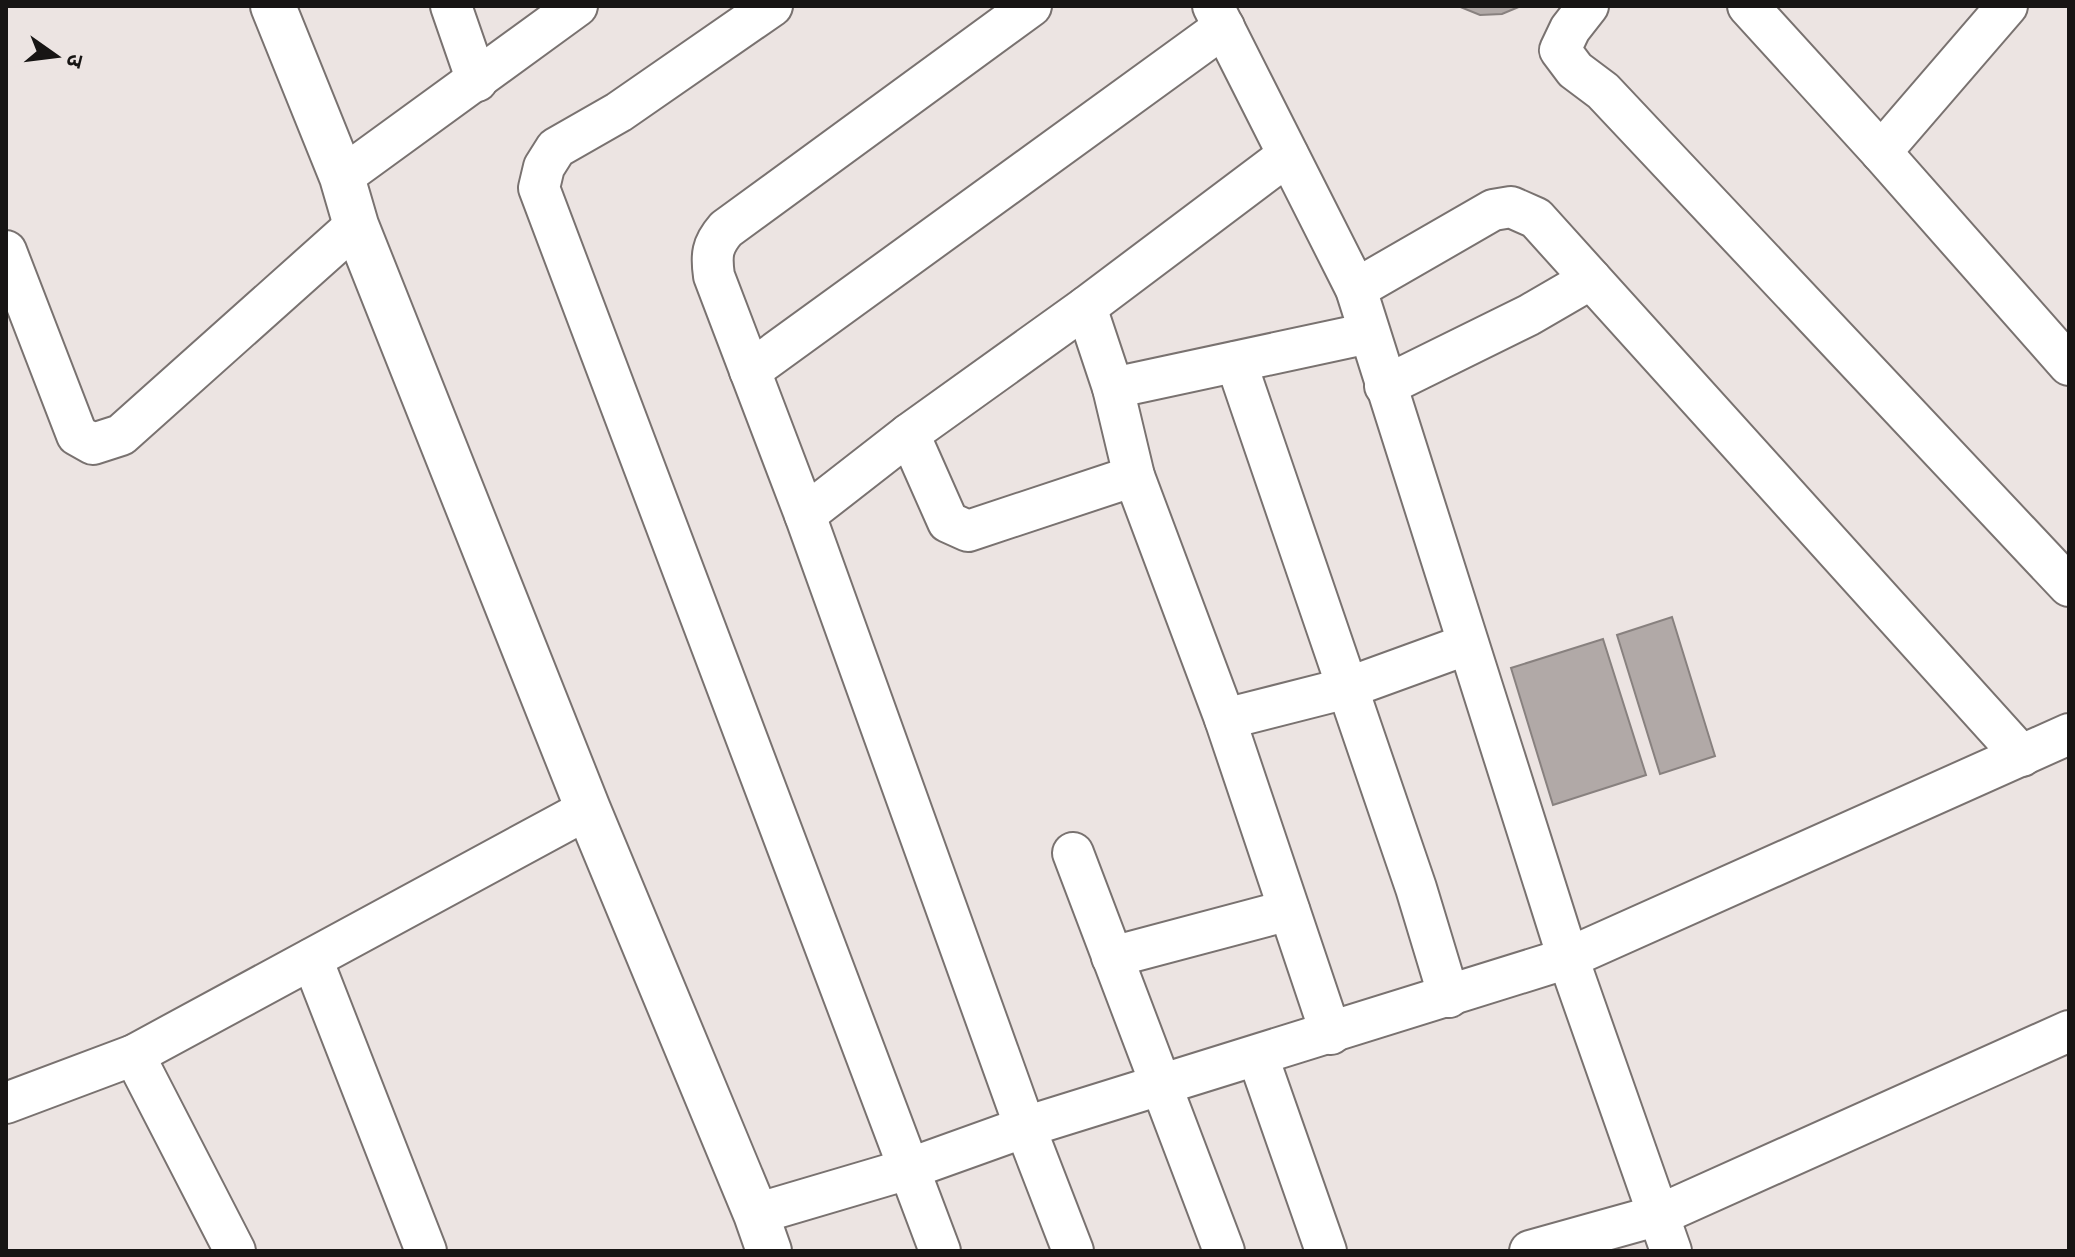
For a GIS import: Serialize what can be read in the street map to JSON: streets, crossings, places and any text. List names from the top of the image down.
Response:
{
  "north": "right"
}
